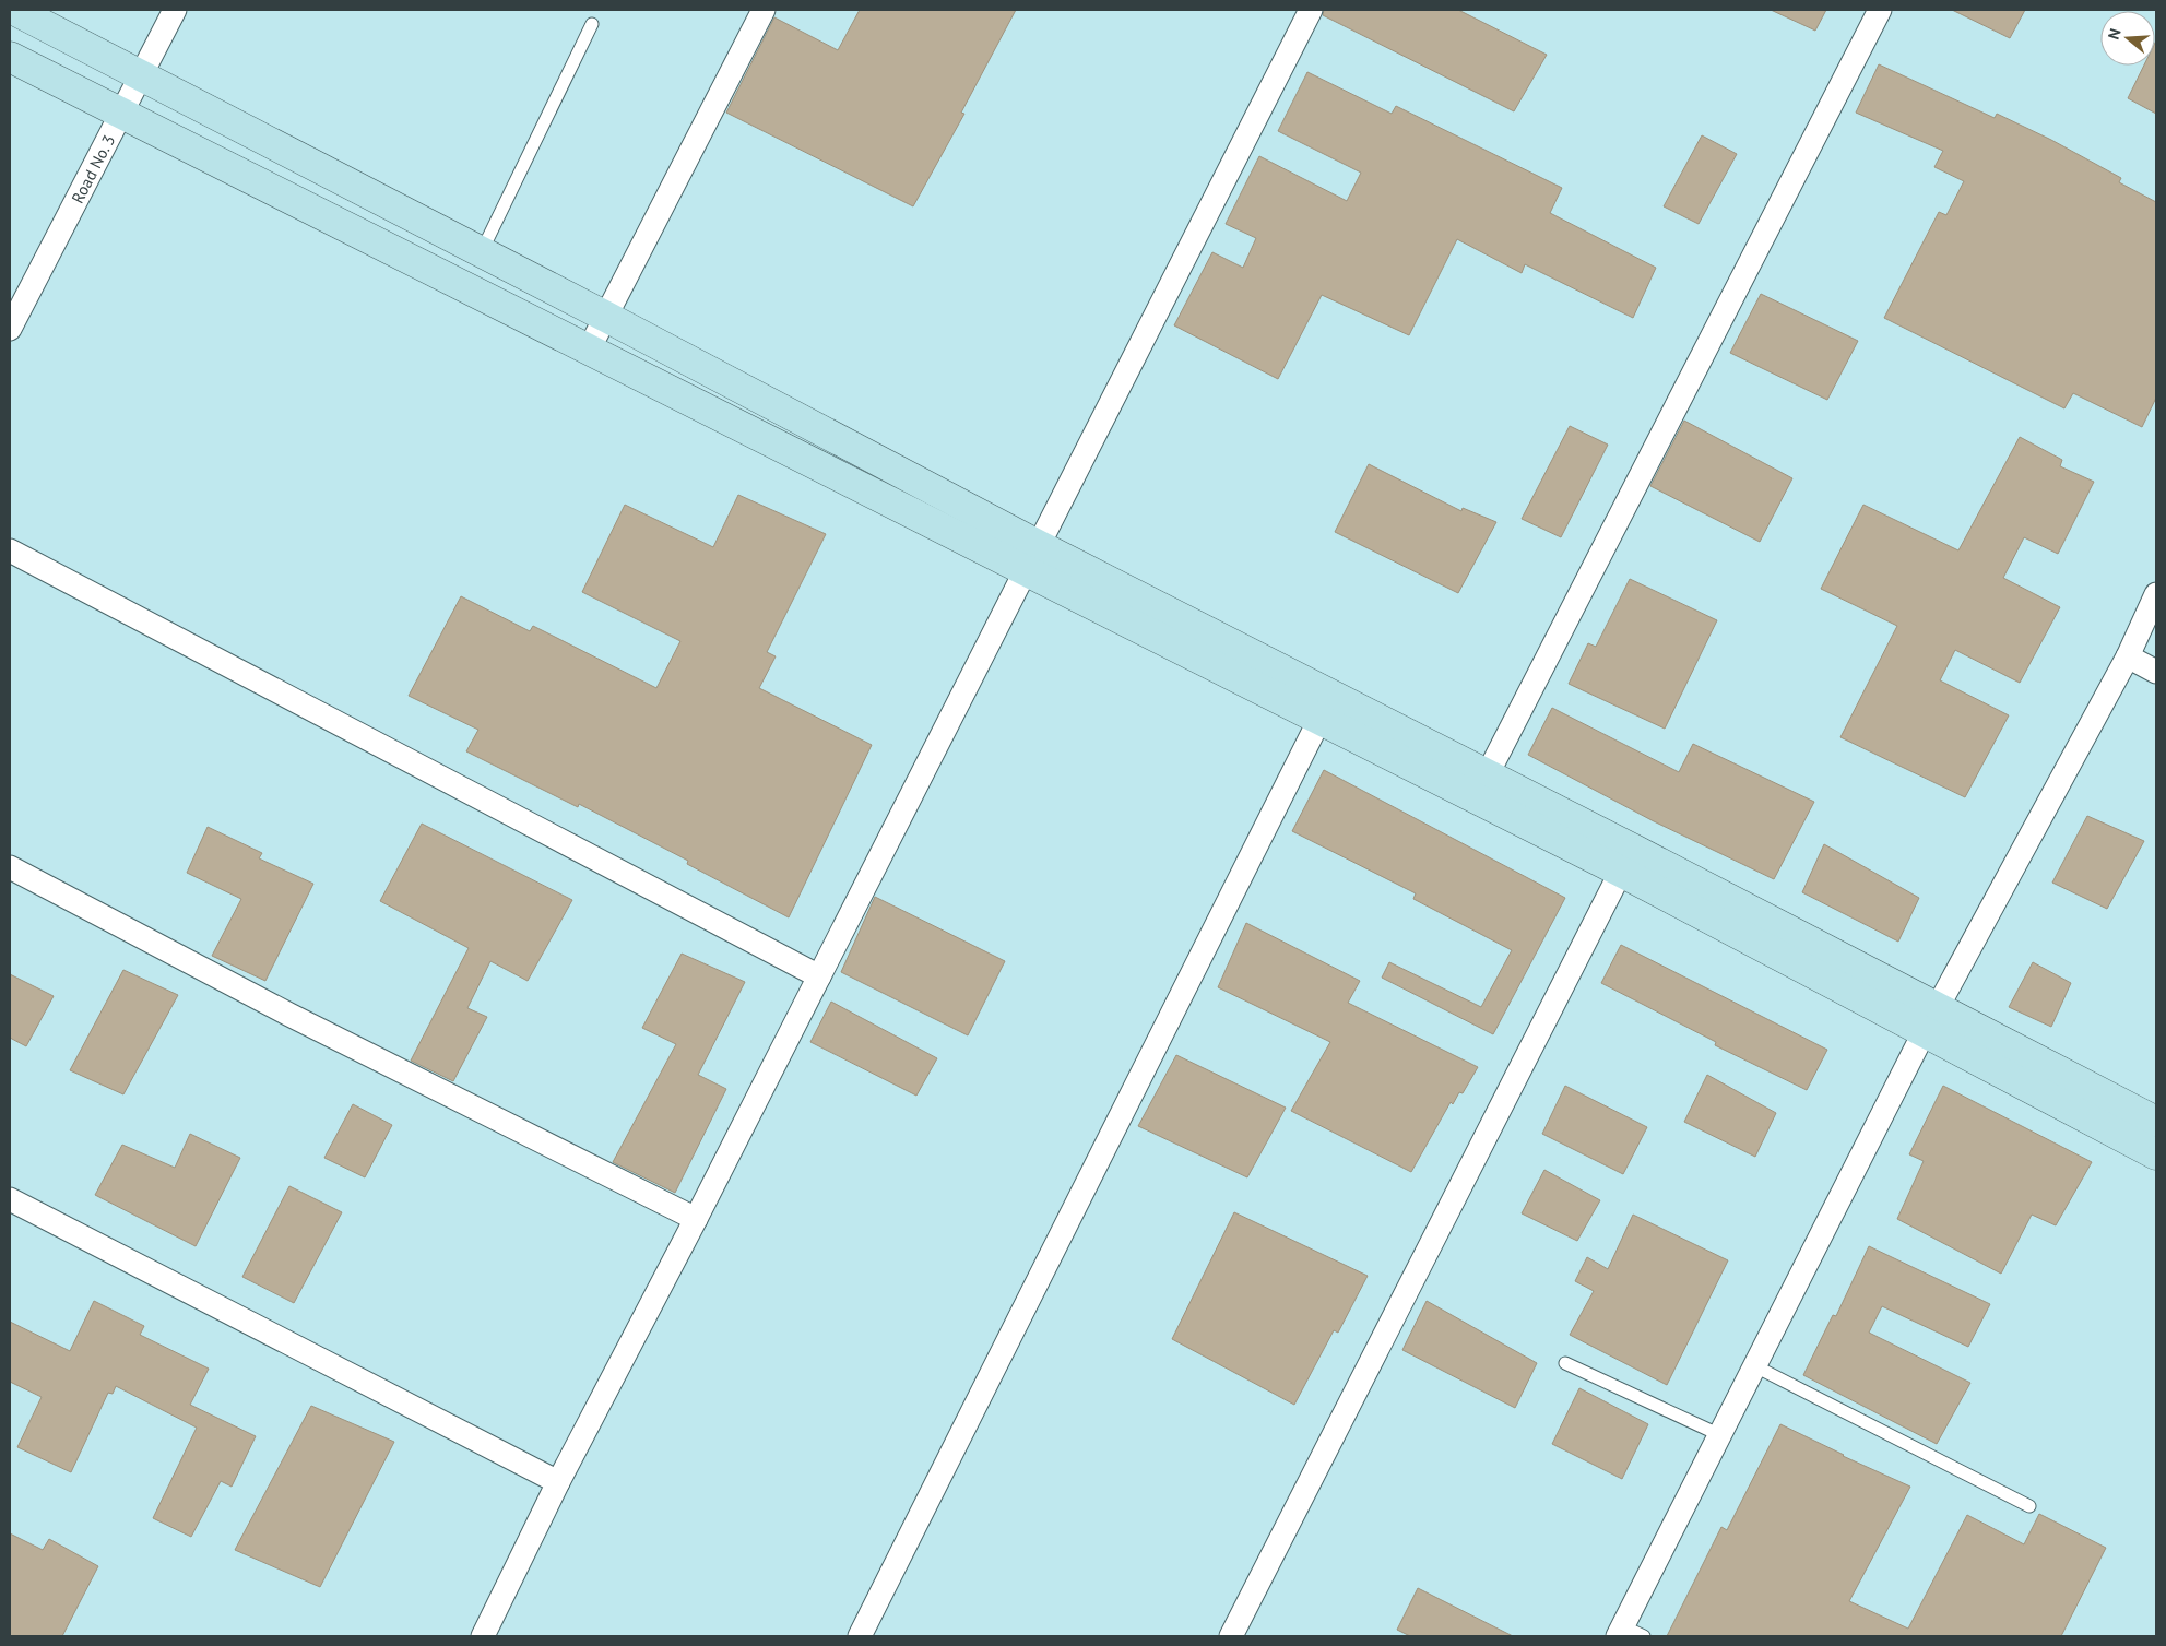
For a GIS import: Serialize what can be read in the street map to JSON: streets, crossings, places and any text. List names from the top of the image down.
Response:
{
  "streets": {
    "street": ["Road No. 3"]
  },
  "north": "left"
}
